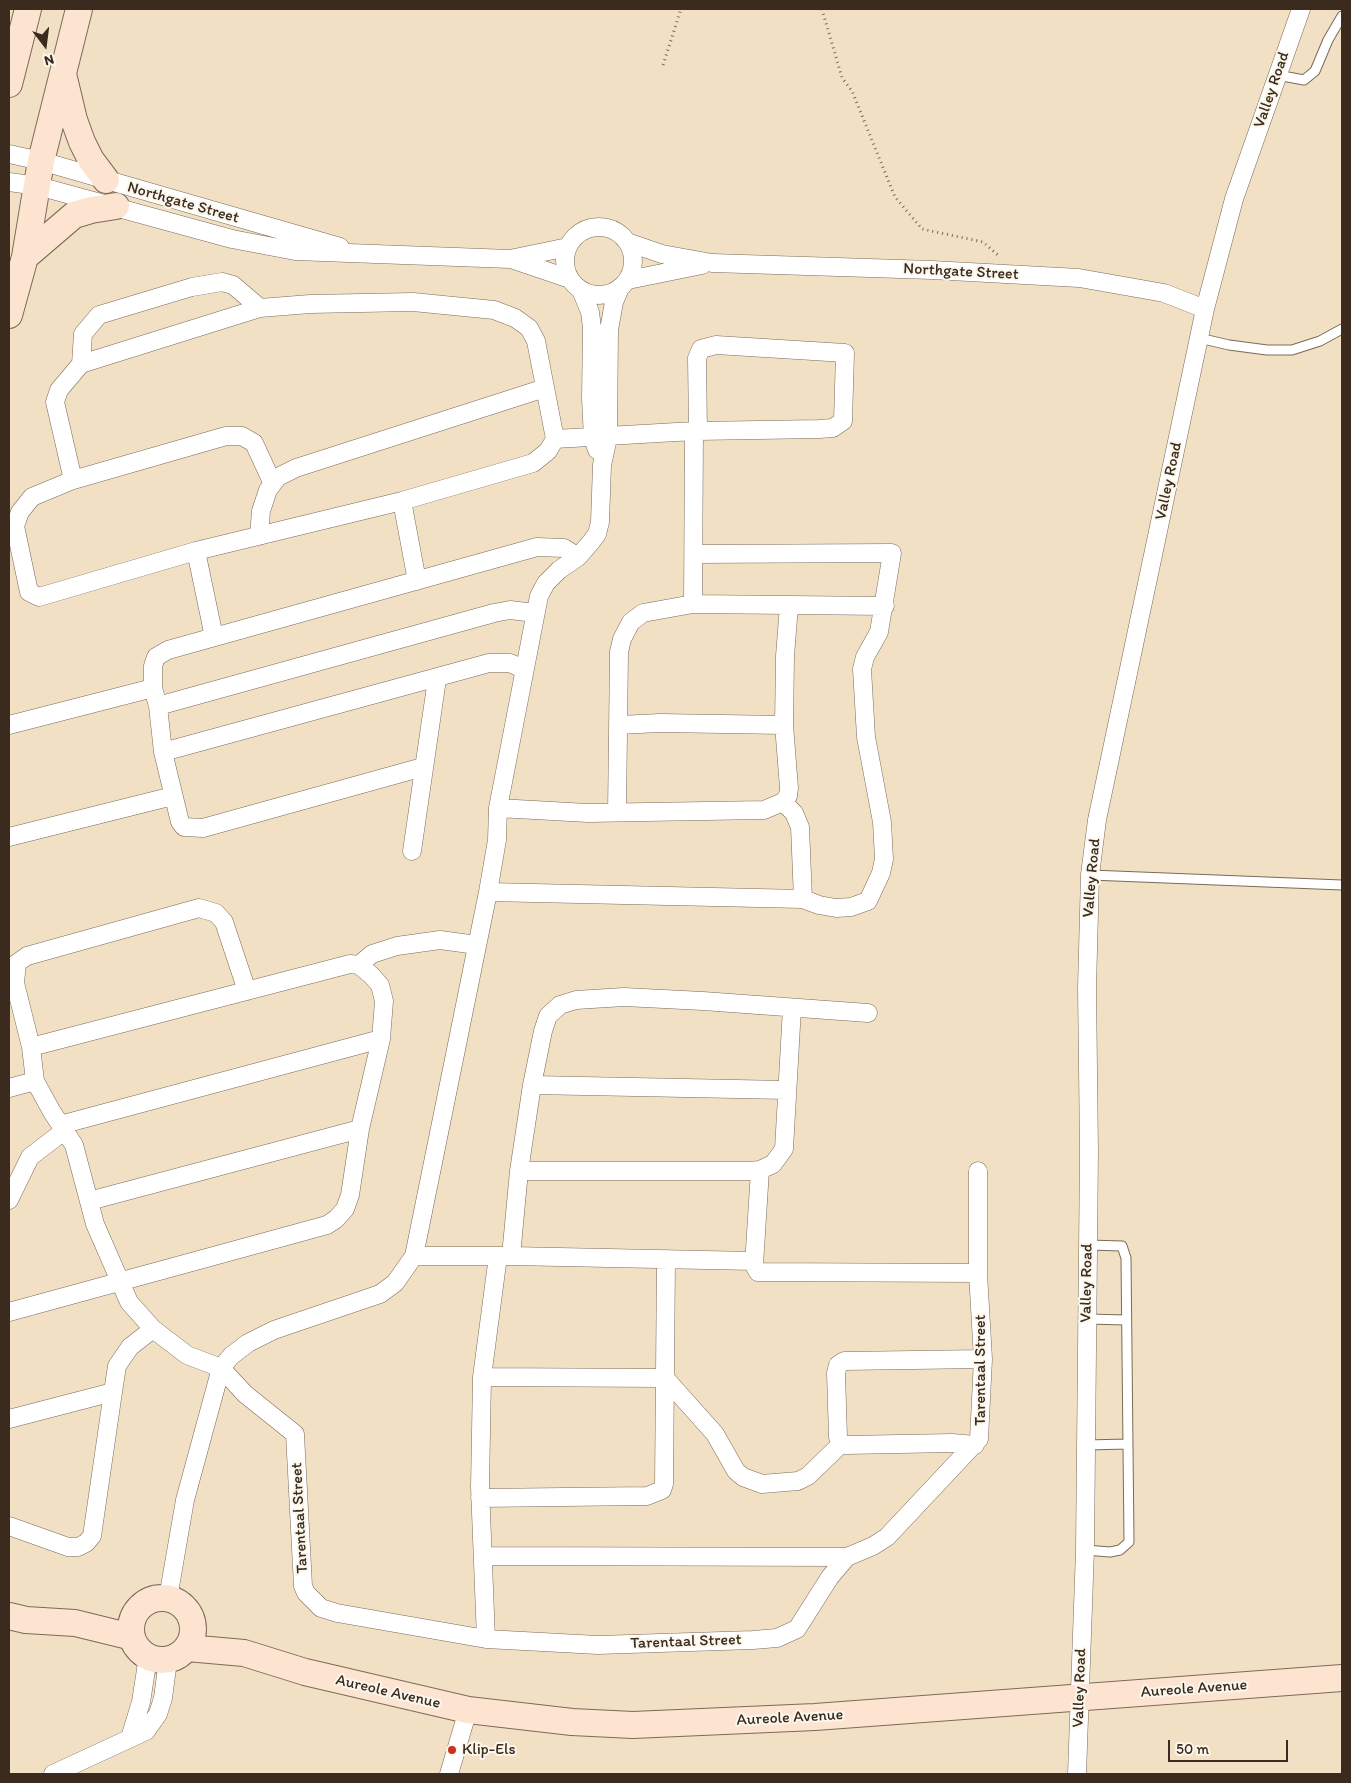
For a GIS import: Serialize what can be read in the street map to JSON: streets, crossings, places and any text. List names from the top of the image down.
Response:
{
  "streets": {
    "street": [
      "Valley Road",
      "Northgate Street",
      "Tarentaal Street",
      "Aureole Avenue"
    ]
  },
  "crossings": [
    ["Valley Road", "Northgate Street"],
    ["Valley Road", "Aureole Avenue"]
  ],
  "places": ["Klip-Els"],
  "scale_bar": "50 m",
  "north": "bottom"
}
